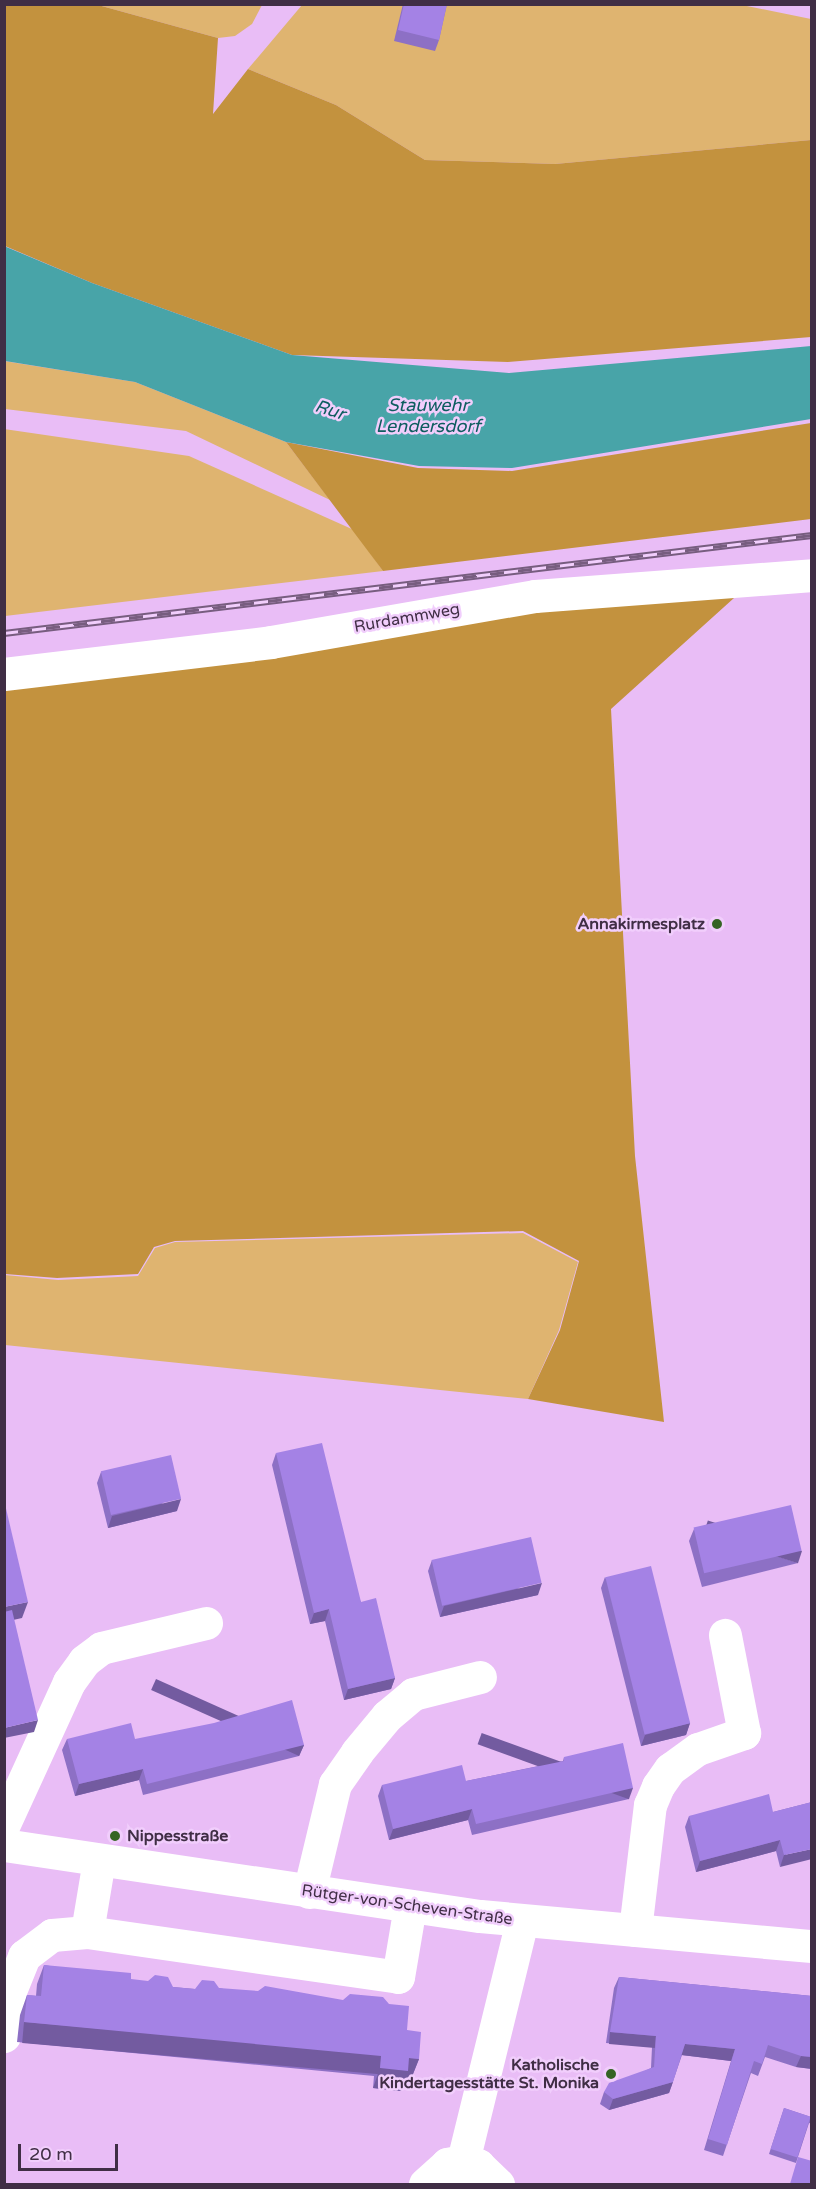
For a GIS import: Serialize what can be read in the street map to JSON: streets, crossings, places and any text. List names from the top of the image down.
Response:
{
  "streets": {
    "street": ["Rurdammweg", "Rütger-von-Scheven-Straße"]
  },
  "water": ["Stauwehr Lendersdorf", "Rur"],
  "places": ["Annakirmesplatz", "Nippesstraße", "Katholische Kindertagesstätte St. Monika"],
  "scale_bar": "20 m"
}
